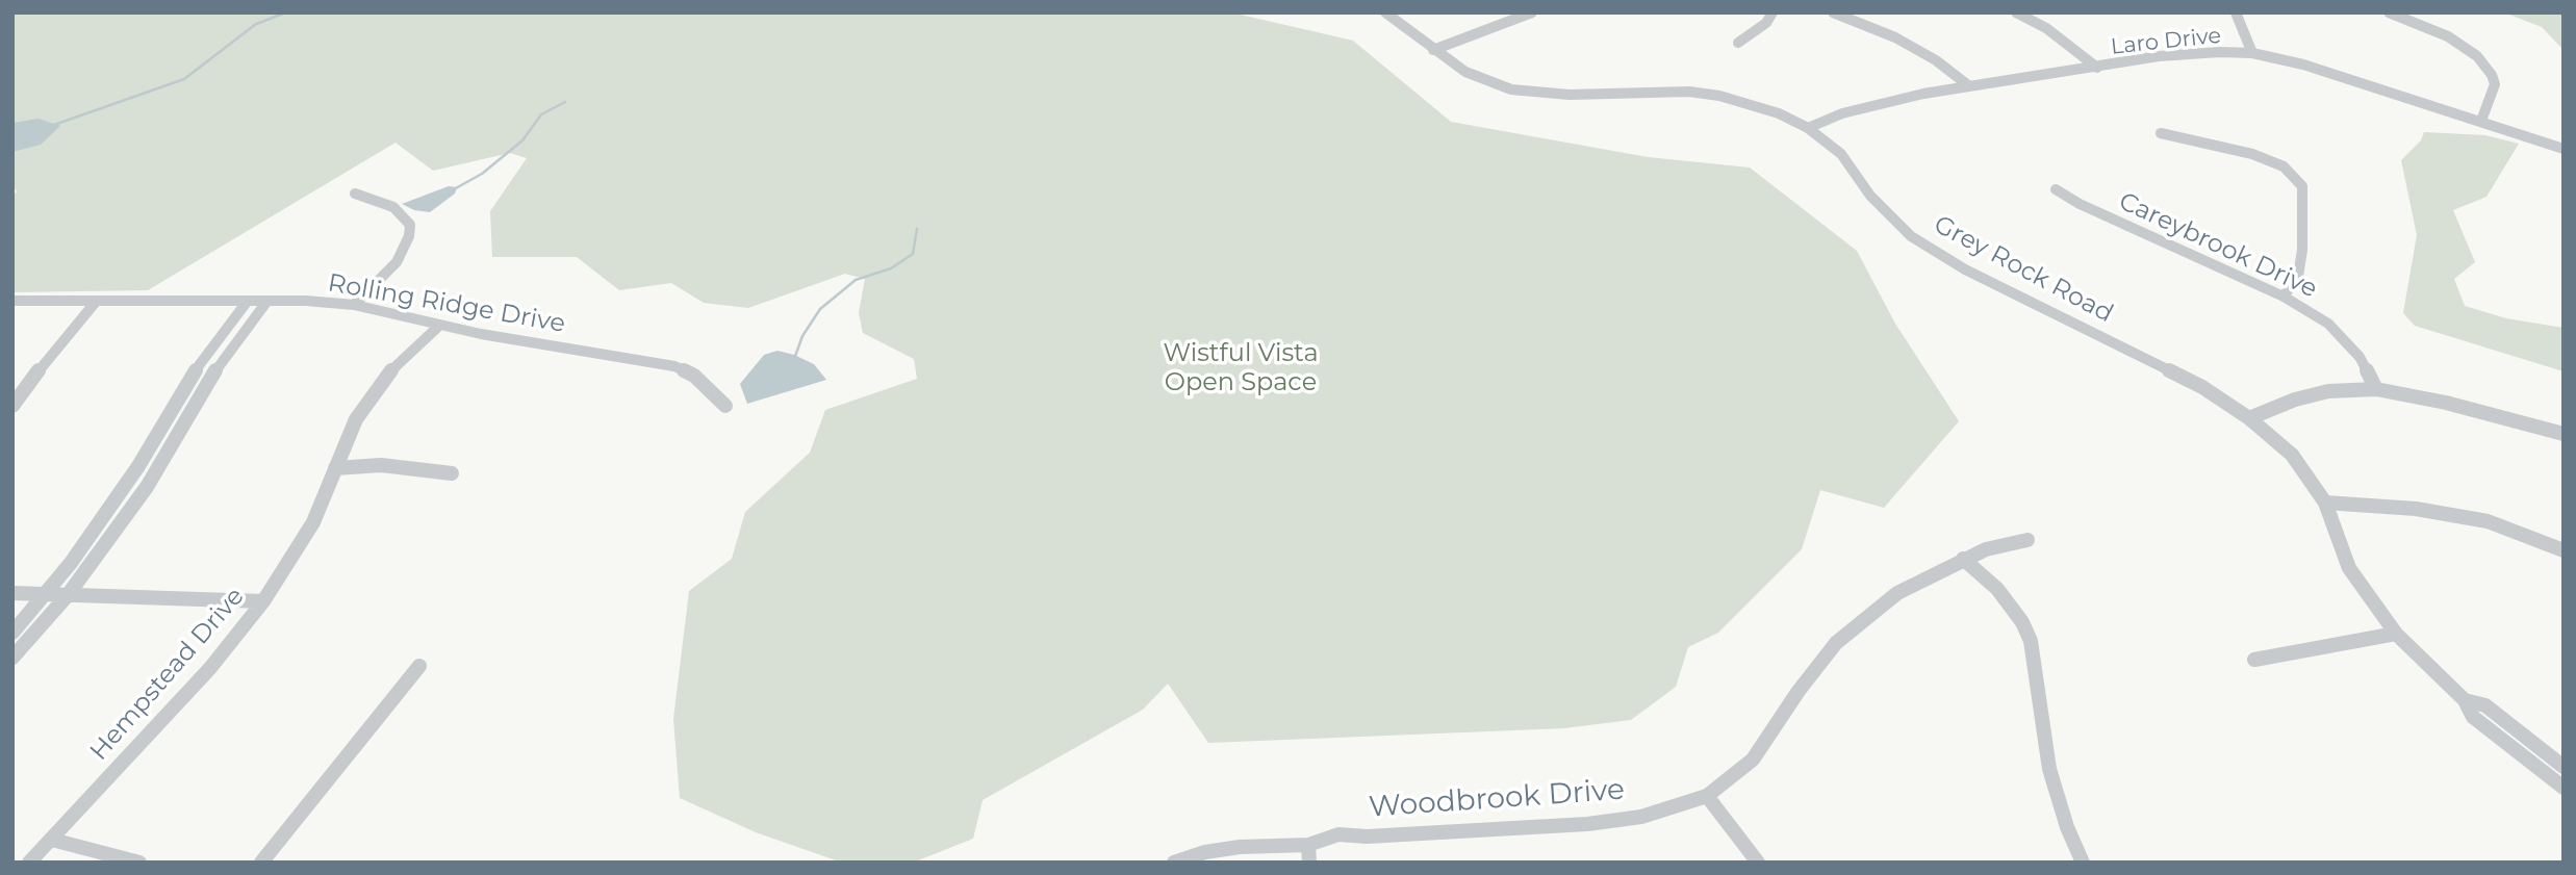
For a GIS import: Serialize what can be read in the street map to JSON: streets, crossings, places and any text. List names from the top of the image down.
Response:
{
  "streets": {
    "street": [
      "Laro Drive",
      "Careybrook Drive",
      "Grey Rock Road",
      "Rolling Ridge Drive",
      "Hempstead Drive",
      "Woodbrook Drive"
    ]
  },
  "crossings": [
    ["Laro Drive", "Grey Rock Road"],
    ["Rolling Ridge Drive", "Hempstead Drive"]
  ],
  "parks": ["Wistful Vista Open Space"]
}
